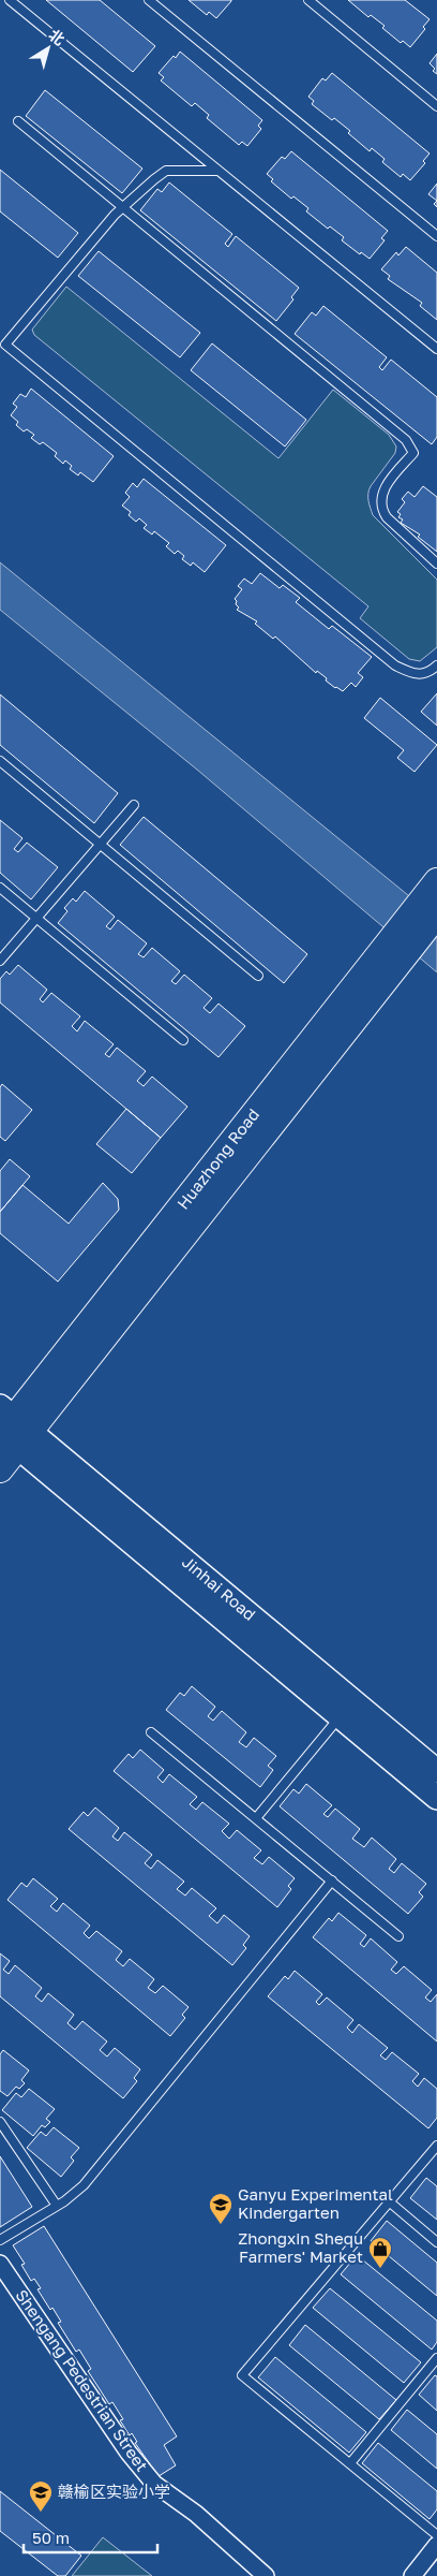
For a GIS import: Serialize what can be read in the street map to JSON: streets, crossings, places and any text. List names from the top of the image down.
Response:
{
  "streets": {
    "main road": ["Huazhong Road", "Jinhai Road"],
    "street": ["Shengang Pedestrian Street"]
  },
  "crossings": [
    ["Huazhong Road", "Jinhai Road"]
  ],
  "places": {
    "school or university": ["Ganyu Experimental Kindergarten", "赣榆区实验小学"],
    "shop": ["Zhongxin Shequ Farmers' Market"]
  },
  "scale_bar": "50 m",
  "north": "top right"
}
